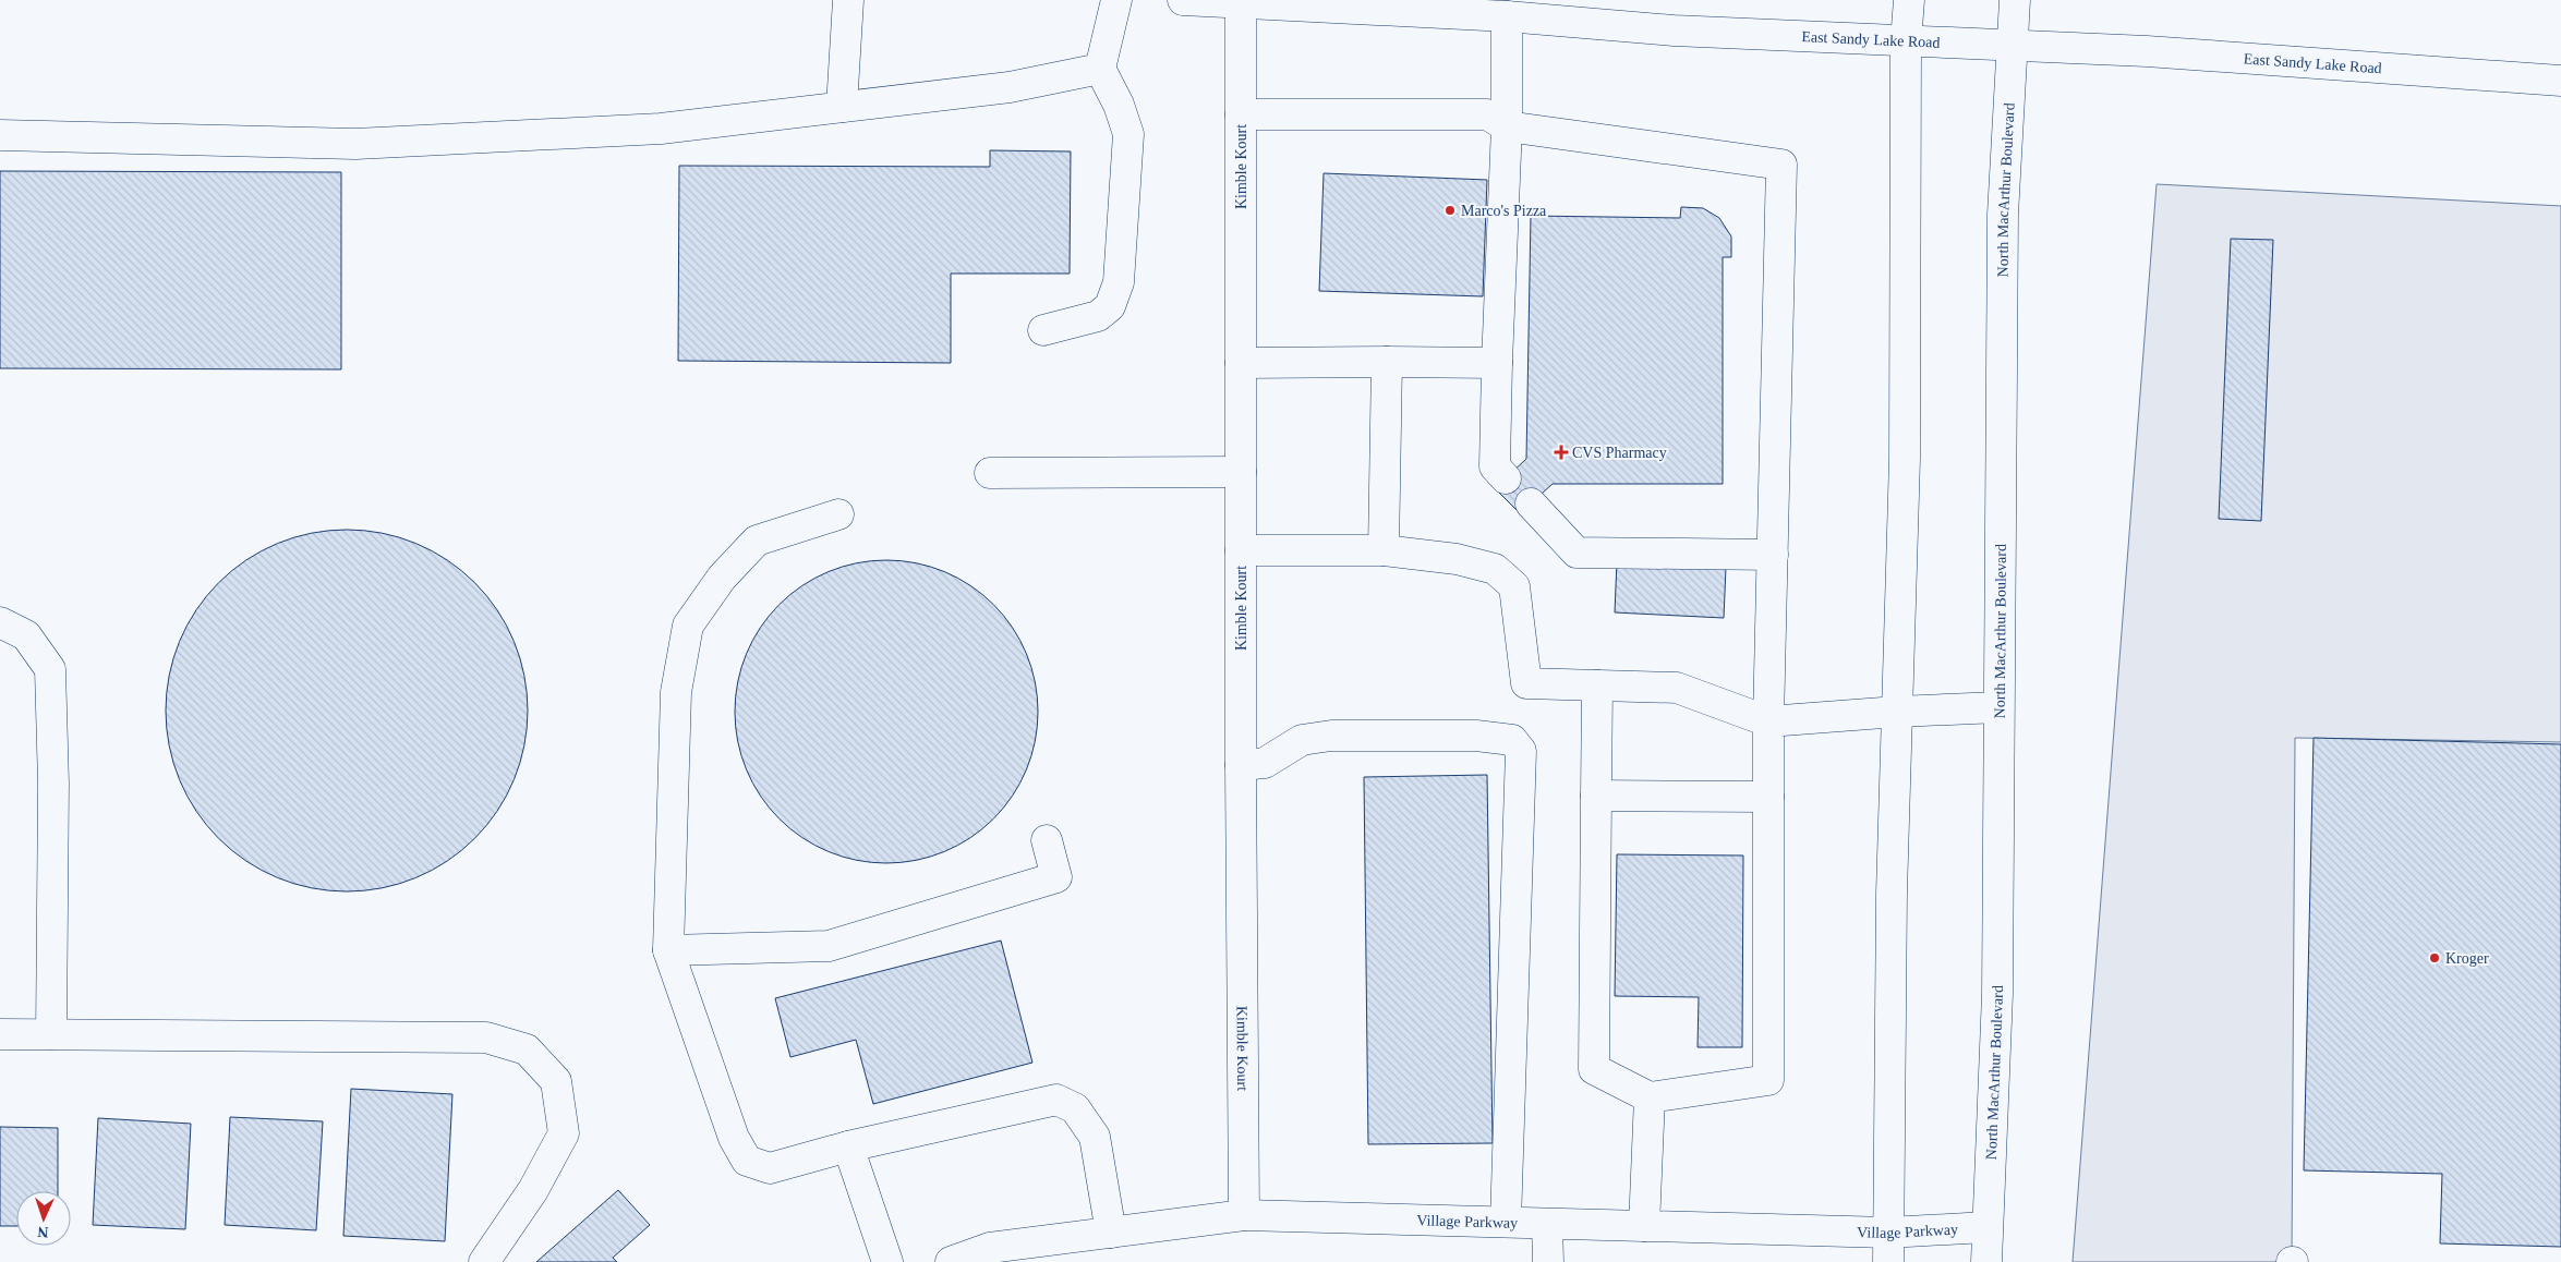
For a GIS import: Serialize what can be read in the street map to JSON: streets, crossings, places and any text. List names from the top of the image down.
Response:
{
  "streets": {
    "main road": [
      "East Sandy Lake Road",
      "Kimble Kourt",
      "North MacArthur Boulevard",
      "Village Parkway"
    ]
  },
  "crossings": [
    ["East Sandy Lake Road", "Kimble Kourt"],
    ["East Sandy Lake Road", "North MacArthur Boulevard"],
    ["Kimble Kourt", "Village Parkway"],
    ["North MacArthur Boulevard", "Village Parkway"]
  ],
  "places": {
    "other": ["Marco's Pizza", "Kroger"],
    "health": ["CVS Pharmacy"]
  },
  "north": "bottom"
}
